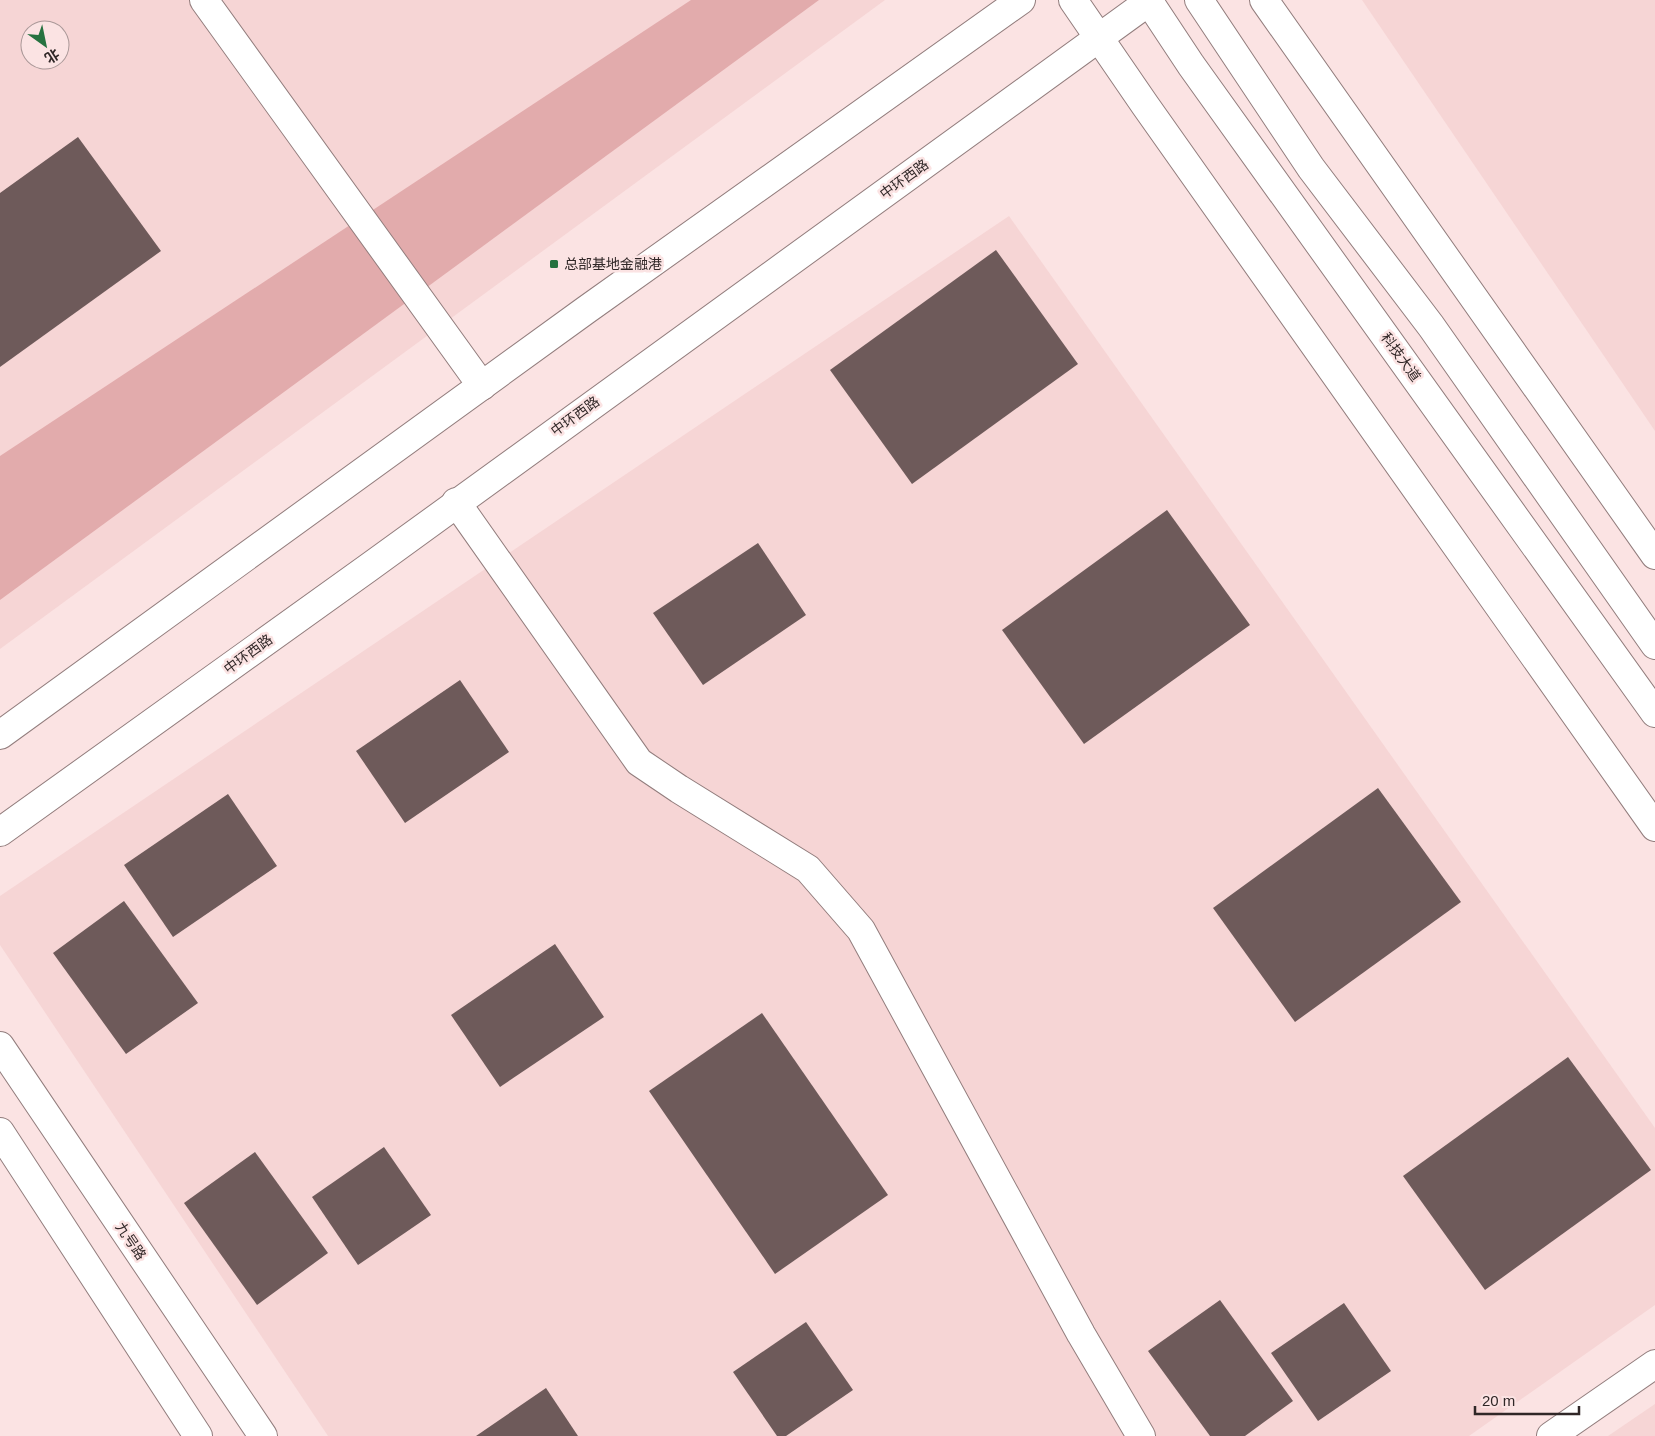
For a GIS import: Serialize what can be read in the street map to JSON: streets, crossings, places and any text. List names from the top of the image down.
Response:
{
  "streets": {
    "street": ["中环西路", "科技大道", "九号路"]
  },
  "crossings": [
    ["中环西路", "科技大道"]
  ],
  "places": {
    "transit": ["总部基地金融港"]
  },
  "scale_bar": "20 m",
  "north": "bottom right"
}
